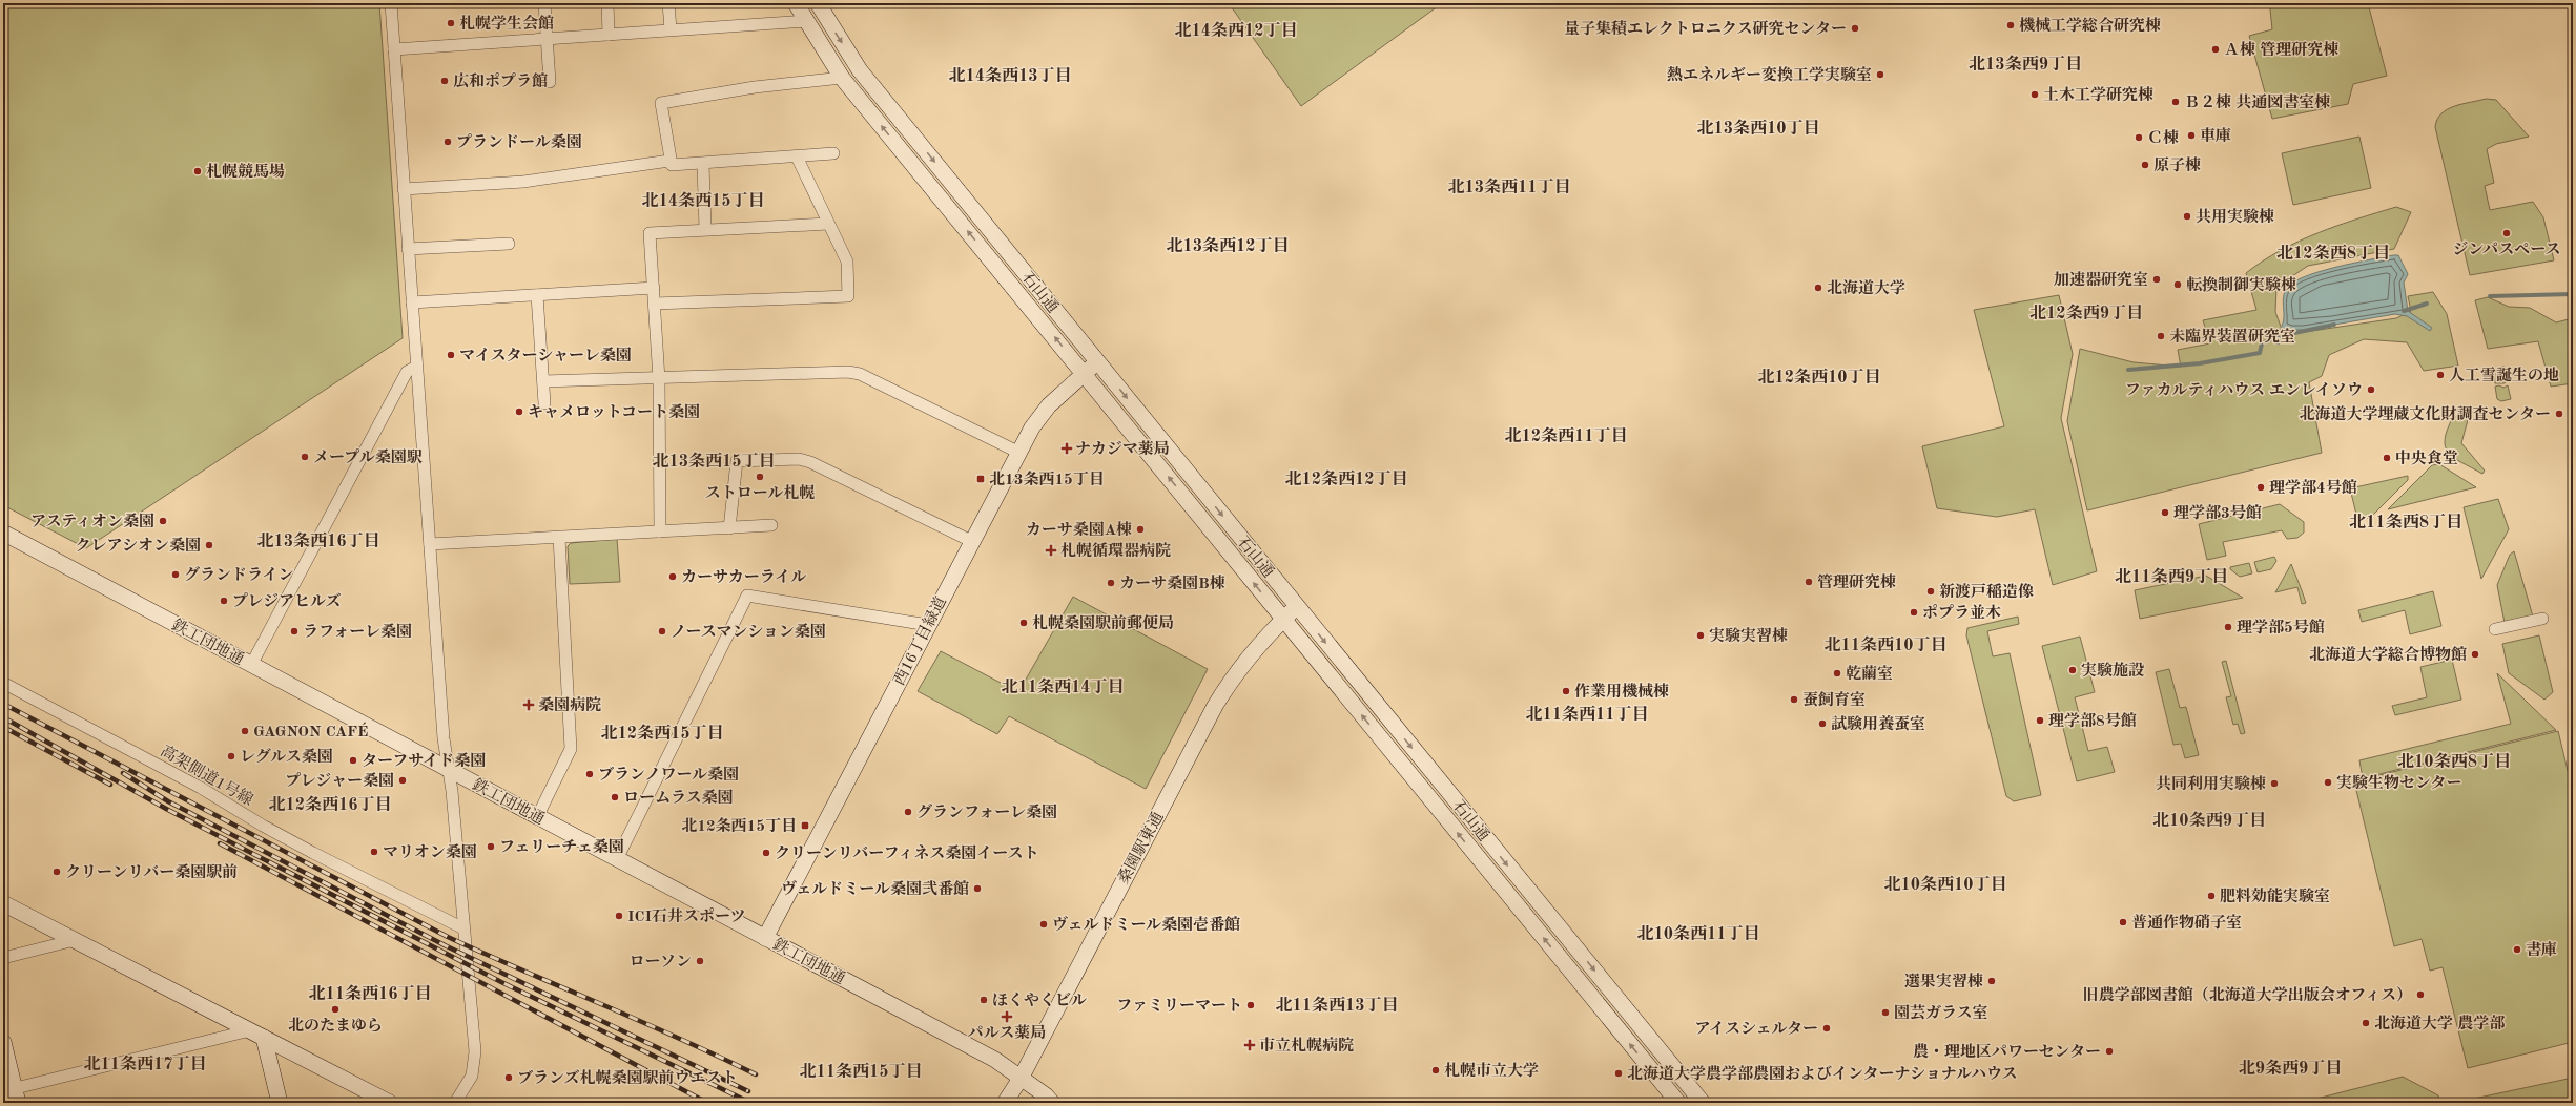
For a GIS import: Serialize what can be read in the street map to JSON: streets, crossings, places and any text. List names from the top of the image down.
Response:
{
  "streets": {
    "street": [
      "石山通",
      "西16丁目緑道",
      "鉄工団地通",
      "高架側道1号線",
      "桑園駅東通"
    ]
  },
  "crossings": [
    ["石山通", "西16丁目緑道"],
    ["石山通", "桑園駅東通"],
    ["西16丁目緑道", "鉄工団地通"],
    ["鉄工団地通", "桑園駅東通"]
  ],
  "districts": [
    "北14条西12丁目",
    "北13条西9丁目",
    "北14条西13丁目",
    "北13条西10丁目",
    "北13条西11丁目",
    "北14条西15丁目",
    "北13条西12丁目",
    "北12条西8丁目",
    "北12条西9丁目",
    "北12条西10丁目",
    "北12条西11丁目",
    "北13条西15丁目",
    "北12条西12丁目",
    "北11条西8丁目",
    "北13条西16丁目",
    "北11条西9丁目",
    "北11条西10丁目",
    "北11条西14丁目",
    "北11条西11丁目",
    "北12条西15丁目",
    "北10条西8丁目",
    "北12条西16丁目",
    "北10条西9丁目",
    "北10条西10丁目",
    "北10条西11丁目",
    "北11条西16丁目",
    "北11条西13丁目",
    "北11条西17丁目",
    "北9条西9丁目",
    "北11条西15丁目"
  ],
  "places": {
    "other": [
      "札幌学生会館",
      "機械工学総合研究棟",
      "量子集積エレクトロニクス研究センター",
      "Ａ棟 管理研究棟",
      "熱エネルギー変換工学実験室",
      "広和ポプラ館",
      "土木工学研究棟",
      "Ｂ２棟 共通図書室棟",
      "車庫",
      "Ｃ棟",
      "プランドール桑園",
      "原子棟",
      "札幌競馬場",
      "共用実験棟",
      "ジンパスペース",
      "加速器研究室",
      "転換制御実験棟",
      "北海道大学",
      "未臨界装置研究室",
      "マイスターシャーレ桑園",
      "人工雪誕生の地",
      "ファカルティハウス エンレイソウ",
      "キャメロットコート桑園",
      "北海道大学埋蔵文化財調査センター",
      "メープル桑園駅",
      "中央食堂",
      "ストロール札幌",
      "理学部4号館",
      "理学部3号館",
      "アスティオン桑園",
      "カーサ桑園A棟",
      "クレアシオン桑園",
      "グランドライン",
      "カーサカーライル",
      "管理研究棟",
      "カーサ桑園B棟",
      "新渡戸稲造像",
      "プレジアヒルズ",
      "ポプラ並木",
      "札幌桑園駅前郵便局",
      "理学部5号館",
      "ラフォーレ桑園",
      "ノースマンション桑園",
      "実験実習棟",
      "北海道大学総合博物館",
      "実験施設",
      "乾繭室",
      "作業用機械棟",
      "蚕飼育室",
      "理学部8号館",
      "試験用養蚕室",
      "GAGNON CAFÉ",
      "レグルス桑園",
      "ターフサイド桑園",
      "ブランノワール桑園",
      "プレジャー桑園",
      "実験生物センター",
      "共同利用実験棟",
      "ロームラス桑園",
      "グランフォーレ桑園",
      "フェリーチェ桑園",
      "マリオン桑園",
      "クリーンリバーフィネス桑園イースト",
      "クリーンリバー桑園駅前",
      "ヴェルドミール桑園弐番館",
      "肥料効能実験室",
      "ICI石井スポーツ",
      "普通作物硝子室",
      "ヴェルドミール桑園壱番館",
      "書庫",
      "ローソン",
      "選果実習棟",
      "旧農学部図書館（北海道大学出版会オフィス）",
      "ほくやくビル",
      "ファミリーマート",
      "北のたまゆら",
      "園芸ガラス室",
      "北海道大学 農学部",
      "アイスシェルター",
      "農・理地区パワーセンター",
      "札幌市立大学",
      "北海道大学農学部農園およびインターナショナルハウス",
      "ブランズ札幌桑園駅前ウエスト"
    ],
    "health": [
      "ナカジマ薬局",
      "札幌循環器病院",
      "桑園病院",
      "パルス薬局",
      "市立札幌病院"
    ],
    "transit": ["北13条西15丁目", "北12条西15丁目"]
  }
}
